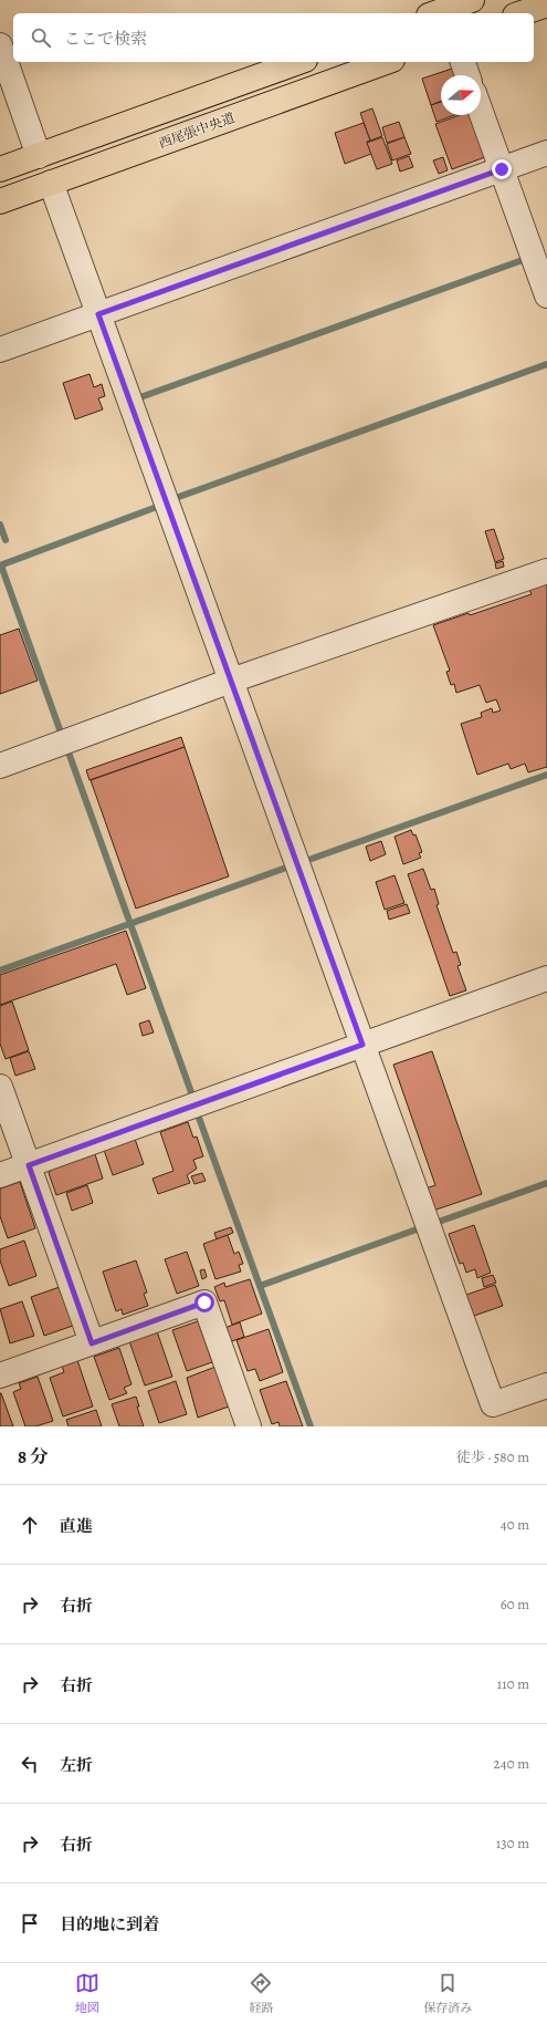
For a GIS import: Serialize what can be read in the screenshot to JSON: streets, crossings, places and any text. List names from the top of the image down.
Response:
{
  "streets": {
    "main road": ["西尾張中央道"]
  },
  "north": "right",
  "page": {
    "search": "ここで検索",
    "heading": ["8 分", "徒歩 · 580 m"],
    "list": [
      ["直進", "40 m"],
      ["右折", "60 m"],
      ["右折", "110 m"],
      ["左折", "240 m"],
      ["右折", "130 m"],
      "目的地に到着"
    ],
    "nav": ["地図", "経路", "保存済み"]
  }
}
